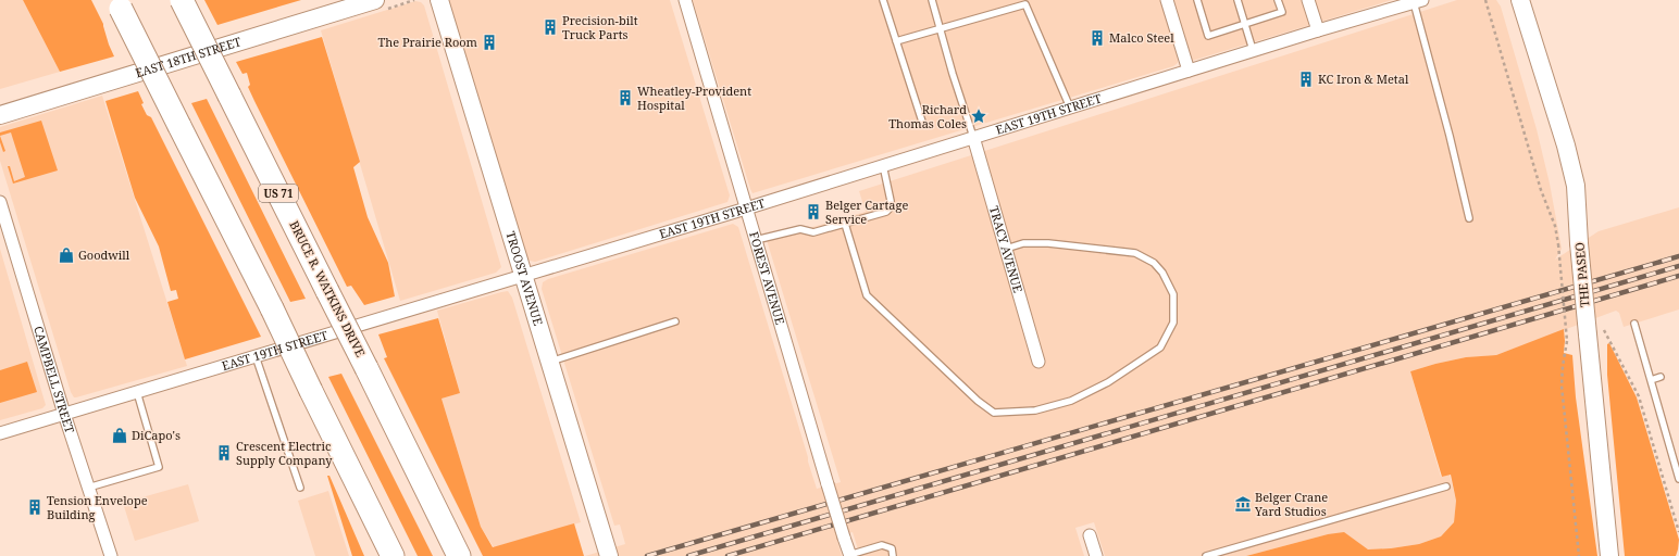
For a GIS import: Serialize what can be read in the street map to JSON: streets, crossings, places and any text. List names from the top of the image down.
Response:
{
  "streets": {
    "highway": ["US 71", "BRUCE R. WATKINS DRIVE"],
    "main road": ["EAST 18TH STREET", "THE PASEO", "TROOST AVENUE"],
    "street": [
      "EAST 19TH STREET",
      "TRACY AVENUE",
      "FOREST AVENUE",
      "CAMPBELL STREET"
    ]
  },
  "crossings": [
    ["EAST 19TH STREET", "TRACY AVENUE"],
    ["EAST 19TH STREET", "TROOST AVENUE"],
    ["EAST 19TH STREET", "FOREST AVENUE"],
    ["EAST 19TH STREET", "CAMPBELL STREET"]
  ],
  "places": {
    "building": [
      "Precision-bilt Truck Parts",
      "Malco Steel",
      "The Prairie Room",
      "KC Iron & Metal",
      "Wheatley-Provident Hospital",
      "Belger Cartage Service",
      "Crescent Electric Supply Company",
      "Tension Envelope Building"
    ],
    "place": ["Richard Thomas Coles"],
    "shop": ["Goodwill", "DiCapo's"],
    "museum": ["Belger Crane Yard Studios"]
  }
}
